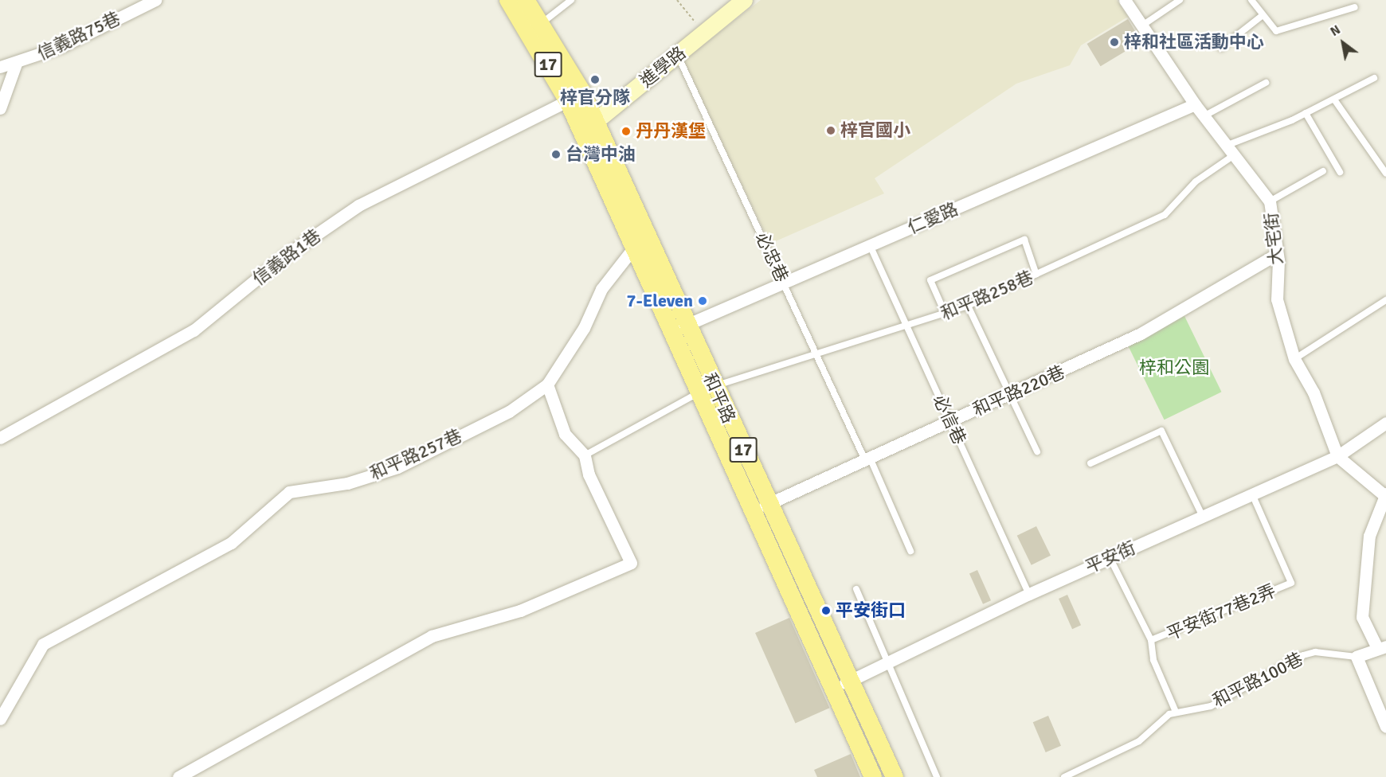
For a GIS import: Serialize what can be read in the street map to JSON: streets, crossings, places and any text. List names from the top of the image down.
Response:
{
  "streets": {
    "main road": ["17", "和平路"],
    "street": [
      "信義路75巷",
      "進學路",
      "仁愛路",
      "大宅街",
      "信義路1巷",
      "和平路220巷",
      "和平路257巷",
      "平安街"
    ],
    "lane": [
      "必忠巷",
      "和平路258巷",
      "必信巷",
      "平安街77巷2弄",
      "和平路100巷"
    ]
  },
  "crossings": [
    ["17", "進學路"],
    ["17", "信義路1巷"],
    ["17", "和平路"],
    ["進學路", "必忠巷"],
    ["進學路", "和平路"],
    ["仁愛路", "大宅街"],
    ["仁愛路", "必忠巷"],
    ["仁愛路", "和平路"],
    ["仁愛路", "必信巷"],
    ["大宅街", "和平路258巷"],
    ["大宅街", "和平路220巷"],
    ["大宅街", "平安街"],
    ["必忠巷", "和平路258巷"],
    ["必忠巷", "和平路220巷"],
    ["和平路258巷", "和平路"],
    ["和平路258巷", "必信巷"],
    ["和平路220巷", "和平路"],
    ["和平路220巷", "必信巷"],
    ["和平路", "和平路257巷"],
    ["和平路", "平安街"],
    ["必信巷", "平安街"],
    ["平安街", "平安街77巷2弄"]
  ],
  "parks": ["梓和公園"],
  "places": [
    "梓和社區活動中心",
    "梓官分隊",
    "梓官國小",
    "丹丹漢堡",
    "台灣中油",
    "7-Eleven",
    "平安街口"
  ],
  "north": "top left"
}
